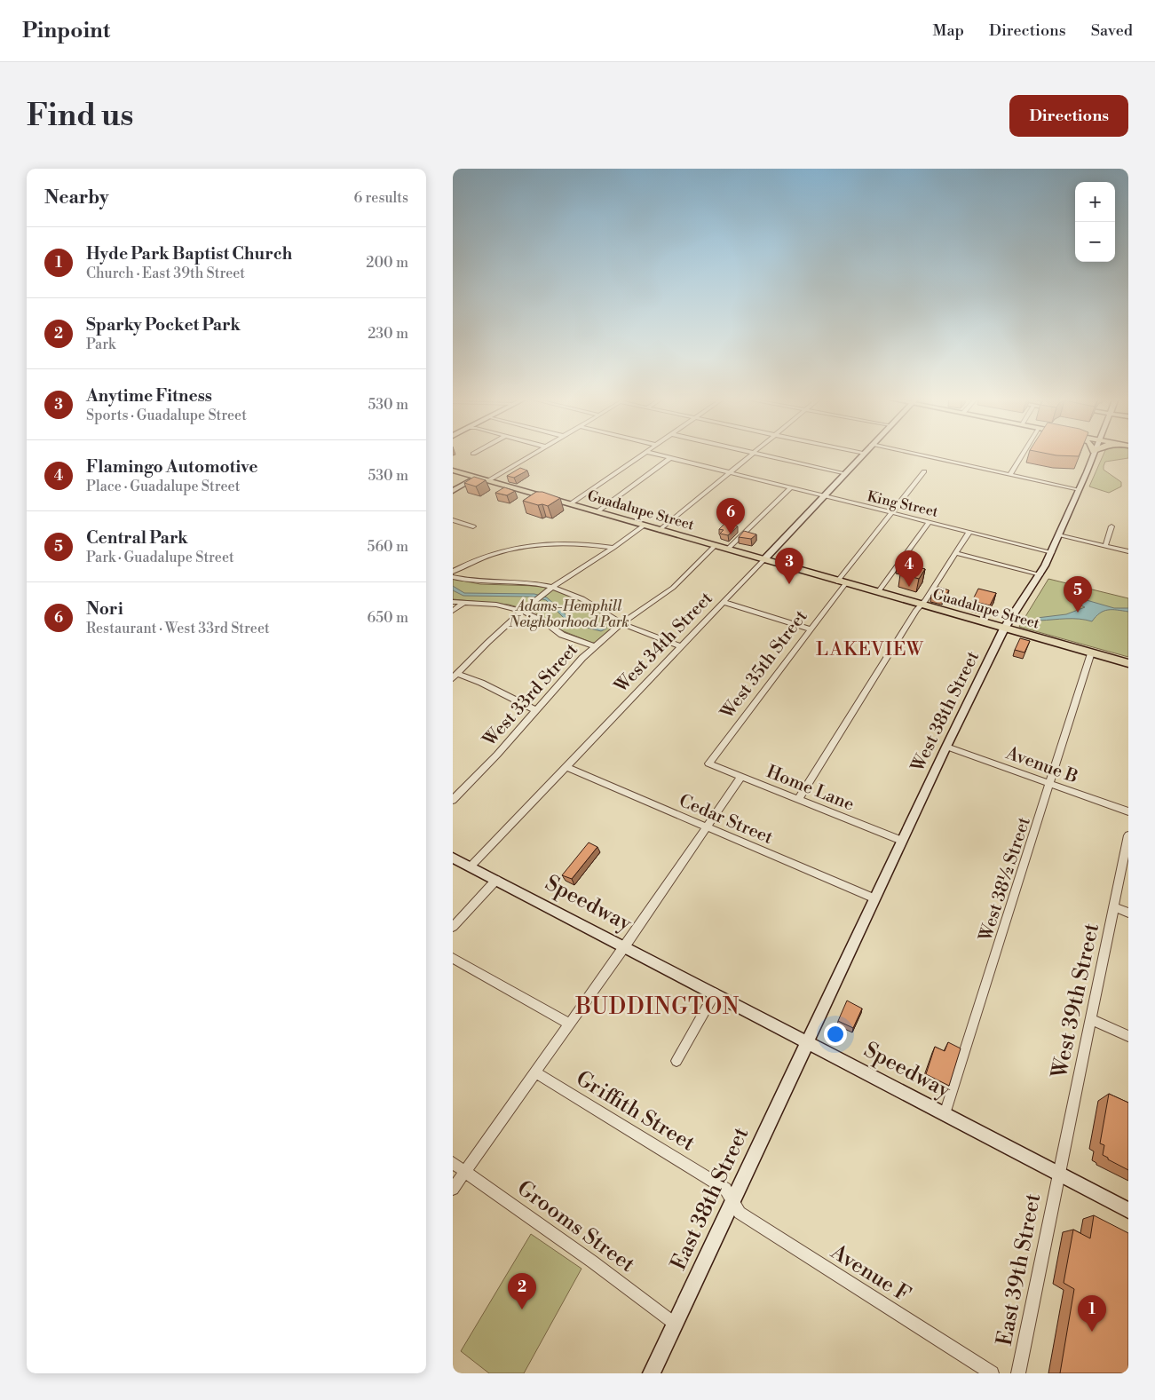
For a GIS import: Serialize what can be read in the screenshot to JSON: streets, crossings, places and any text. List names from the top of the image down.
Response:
{
  "streets": {
    "main road": ["Guadalupe Street"],
    "street": [
      "King Street",
      "West 34th Street",
      "West 35th Street",
      "West 33rd Street",
      "West 38th Street",
      "Avenue B",
      "Home Lane",
      "Cedar Street",
      "West 38½ Street",
      "Speedway",
      "West 39th Street",
      "Griffith Street",
      "East 38th Street",
      "Grooms Street",
      "East 39th Street",
      "Avenue F"
    ]
  },
  "crossings": [
    ["King Street", "West 34th Street"],
    ["King Street", "West 35th Street"],
    ["King Street", "West 38th Street"],
    ["Guadalupe Street", "West 34th Street"],
    ["Guadalupe Street", "West 35th Street"],
    ["Guadalupe Street", "West 33rd Street"],
    ["Guadalupe Street", "West 38th Street"],
    ["Guadalupe Street", "West 38½ Street"],
    ["West 34th Street", "Cedar Street"],
    ["West 34th Street", "Speedway"],
    ["West 35th Street", "Home Lane"],
    ["West 38th Street", "Avenue B"],
    ["West 38th Street", "Home Lane"],
    ["West 38th Street", "Cedar Street"],
    ["West 38th Street", "Speedway"],
    ["West 38th Street", "East 38th Street"],
    ["Avenue B", "West 38½ Street"],
    ["West 38½ Street", "Speedway"],
    ["Speedway", "West 39th Street"],
    ["Speedway", "East 38th Street"],
    ["Speedway", "East 39th Street"],
    ["West 39th Street", "East 39th Street"],
    ["Griffith Street", "East 38th Street"],
    ["Griffith Street", "Avenue F"],
    ["East 38th Street", "Grooms Street"],
    ["East 38th Street", "Avenue F"]
  ],
  "districts": ["LAKEVIEW", "BUDDINGTON"],
  "parks": ["Adams-Hemphill Neighborhood Park"],
  "page": {
    "header": "Pinpoint",
    "nav": ["Map", "Directions", "Saved"],
    "buttons": "Directions",
    "title": "Find us",
    "heading": ["Nearby", "6 results"],
    "map_buttons": ["+", "−"],
    "list": [
      {
        "mark": "1",
        "name": "Hyde Park Baptist Church",
        "note": "Church · East 39th Street",
        "value": "200 m"
      },
      {
        "mark": "2",
        "name": "Sparky Pocket Park",
        "note": "Park",
        "value": "230 m"
      },
      {
        "mark": "3",
        "name": "Anytime Fitness",
        "note": "Sports · Guadalupe Street",
        "value": "530 m"
      },
      {
        "mark": "4",
        "name": "Flamingo Automotive",
        "note": "Place · Guadalupe Street",
        "value": "530 m"
      },
      {
        "mark": "5",
        "name": "Central Park",
        "note": "Park · Guadalupe Street",
        "value": "560 m"
      },
      {
        "mark": "6",
        "name": "Nori",
        "note": "Restaurant · West 33rd Street",
        "value": "650 m"
      }
    ],
    "pins": [
      "6",
      "3",
      "4",
      "5",
      "2",
      "1"
    ]
  }
}
